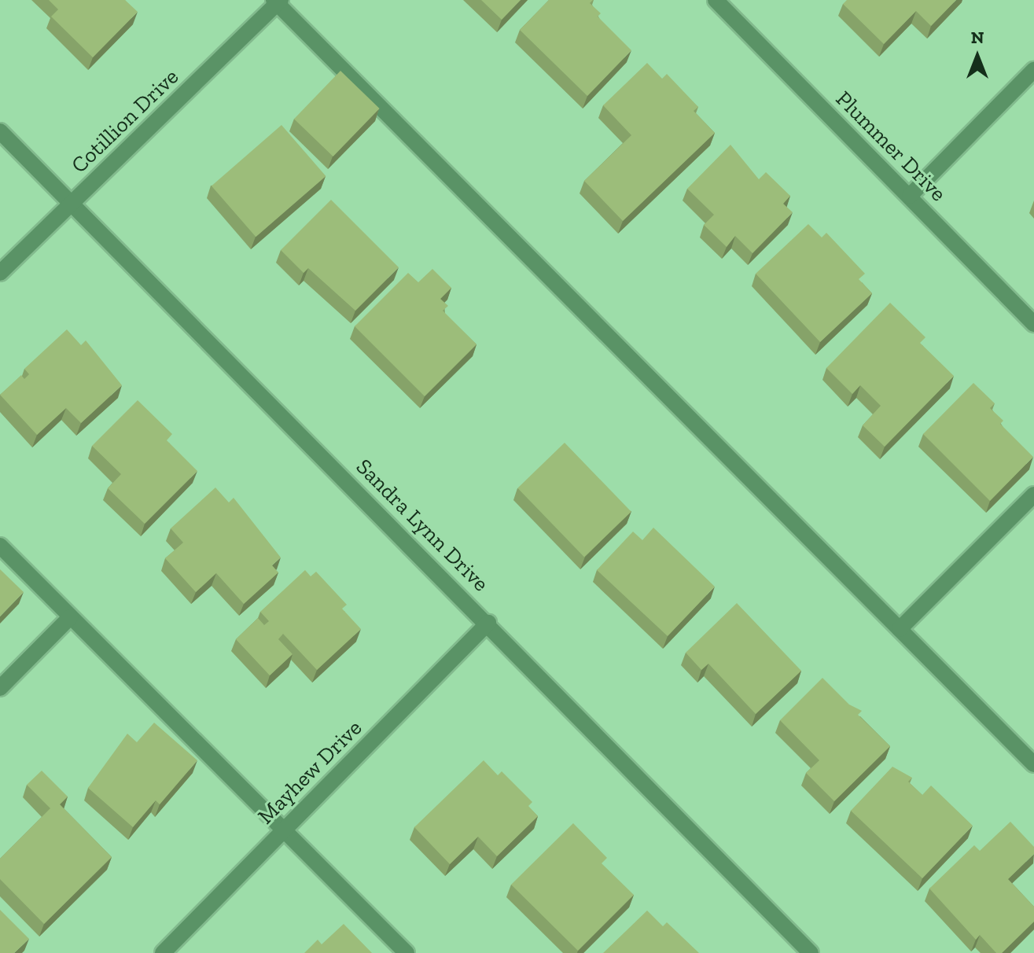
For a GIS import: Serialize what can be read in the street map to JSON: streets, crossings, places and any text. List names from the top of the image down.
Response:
{
  "streets": {
    "street": [
      "Cotillion Drive",
      "Plummer Drive",
      "Sandra Lynn Drive",
      "Mayhew Drive"
    ]
  },
  "crossings": [
    ["Cotillion Drive", "Sandra Lynn Drive"],
    ["Sandra Lynn Drive", "Mayhew Drive"]
  ],
  "north": "top"
}
